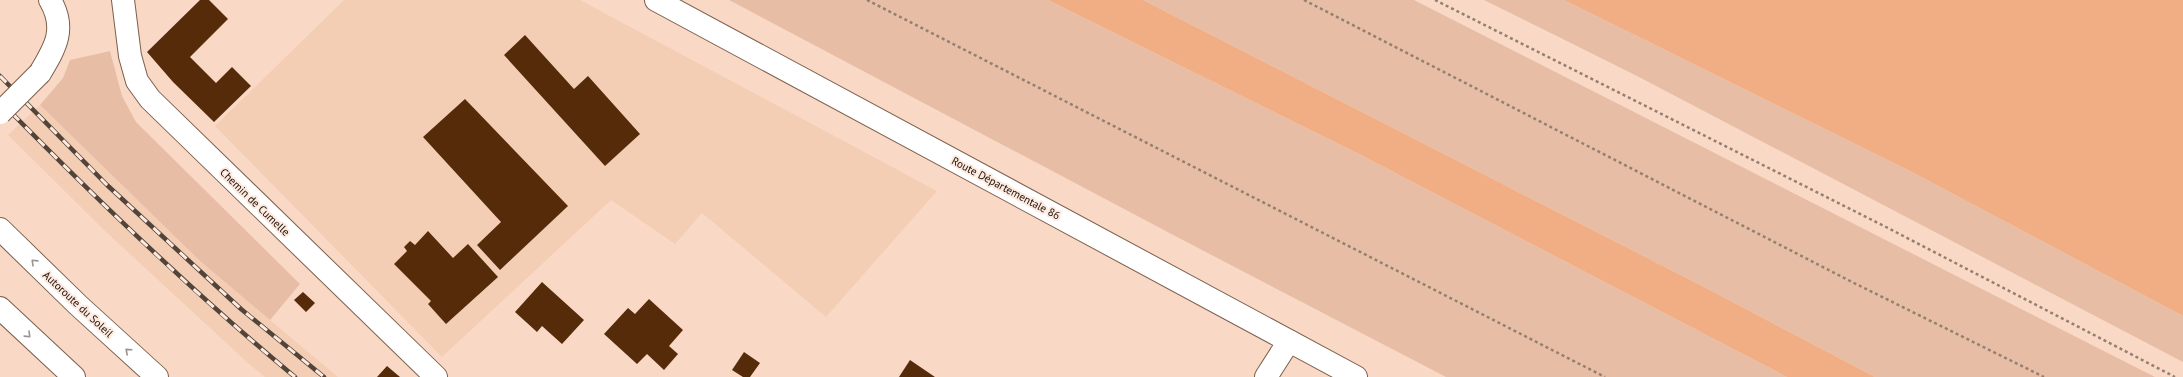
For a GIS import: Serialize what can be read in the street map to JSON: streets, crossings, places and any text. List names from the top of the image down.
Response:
{
  "streets": {
    "main road": ["Route Départementale 86", "Chemin de Cumelle", "Autoroute du Soleil"]
  }
}
